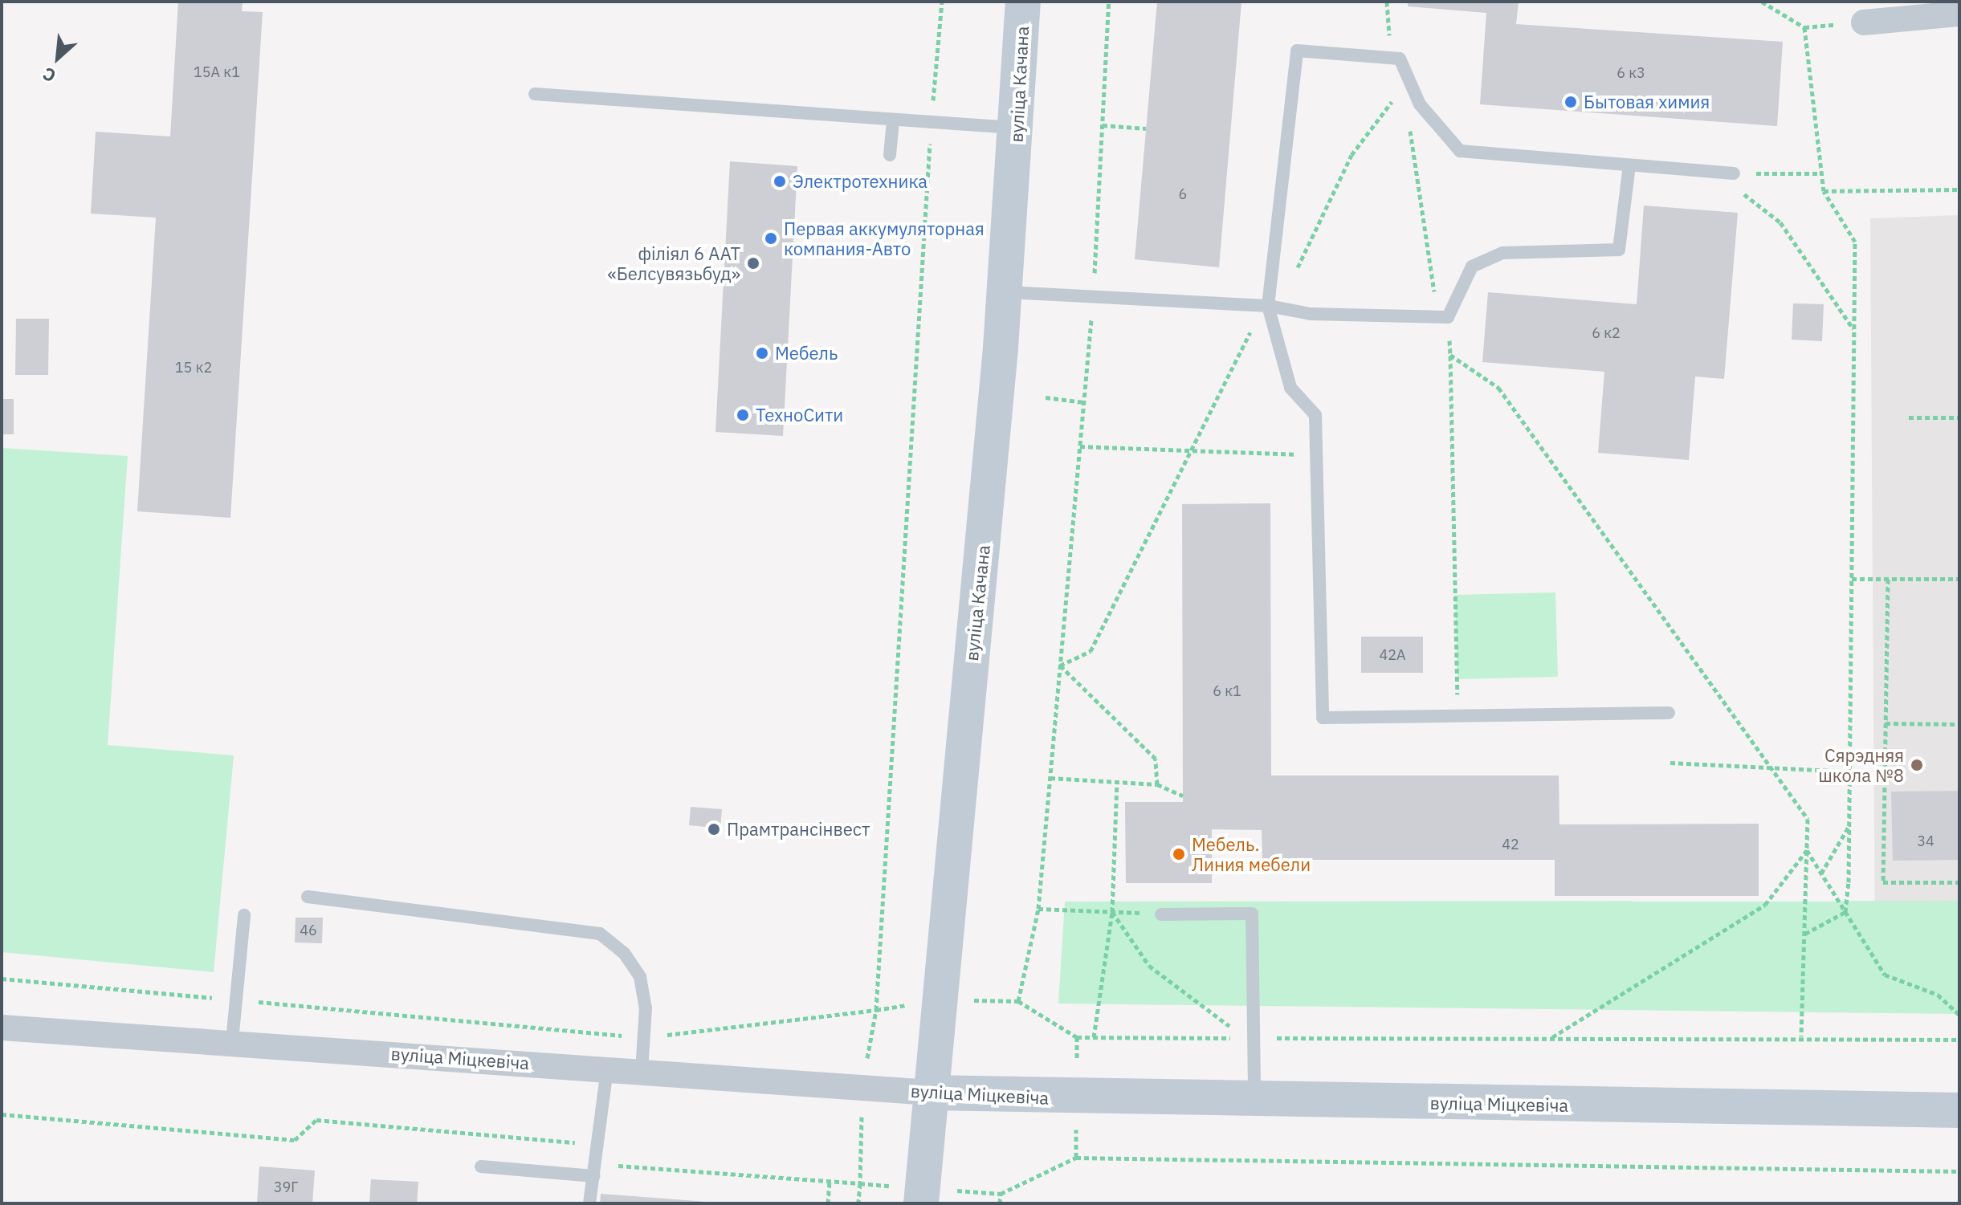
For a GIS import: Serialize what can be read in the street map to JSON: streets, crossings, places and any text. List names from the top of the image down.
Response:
{
  "streets": {
    "main road": ["вуліца Качана", "вуліца Міцкевіча"]
  },
  "crossings": [
    ["вуліца Качана", "вуліца Міцкевіча"]
  ],
  "places": [
    "Бытовая химия",
    "Электротехника",
    "Первая аккумуляторная компания-Авто",
    "філіял 6 ААТ «Белсувязьбуд»",
    "Мебель",
    "ТехноСити",
    "Сярэдняя школа №8",
    "Прамтрансінвест",
    "Мебель. Линия мебели"
  ],
  "house_numbers": [
    "15А к1",
    "6 к3",
    "6",
    "6 к2",
    "15 к2",
    "42А",
    "6 к1",
    "34",
    "42",
    "46",
    "39Г"
  ],
  "north": "bottom left"
}
